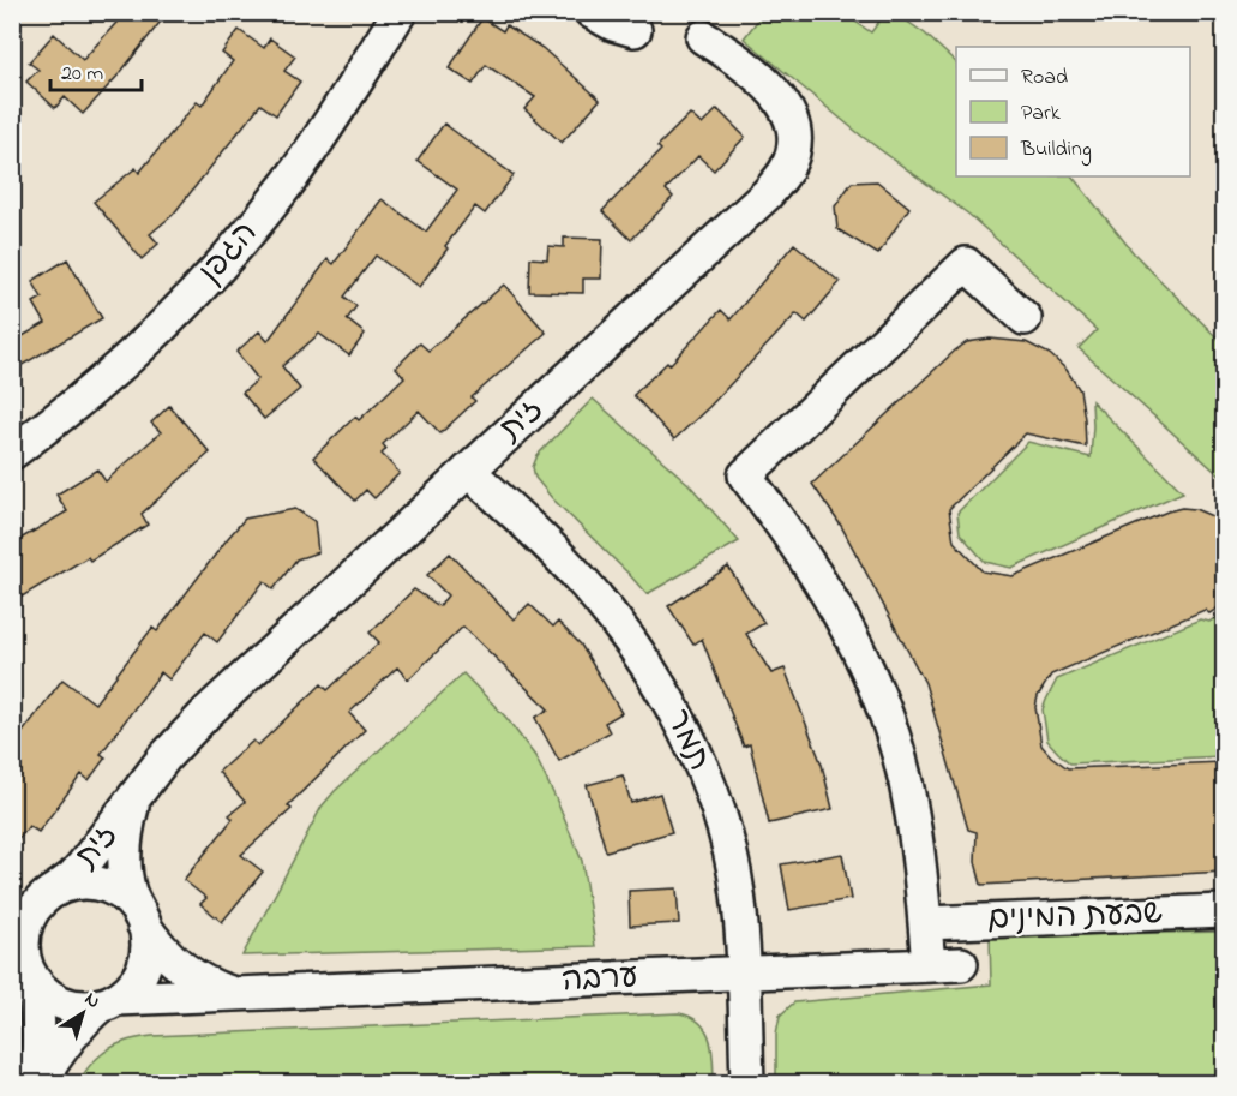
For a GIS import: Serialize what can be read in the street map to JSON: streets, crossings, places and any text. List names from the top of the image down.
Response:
{
  "streets": {
    "street": [
      "הגפן",
      "זית",
      "תמר",
      "שבעת המינים",
      "ערבה"
    ]
  },
  "crossings": [
    ["זית", "תמר"],
    ["זית", "ערבה"],
    ["תמר", "ערבה"]
  ],
  "legend": ["Road", "Park", "Building"],
  "scale_bar": "20 m",
  "north": "top right"
}
